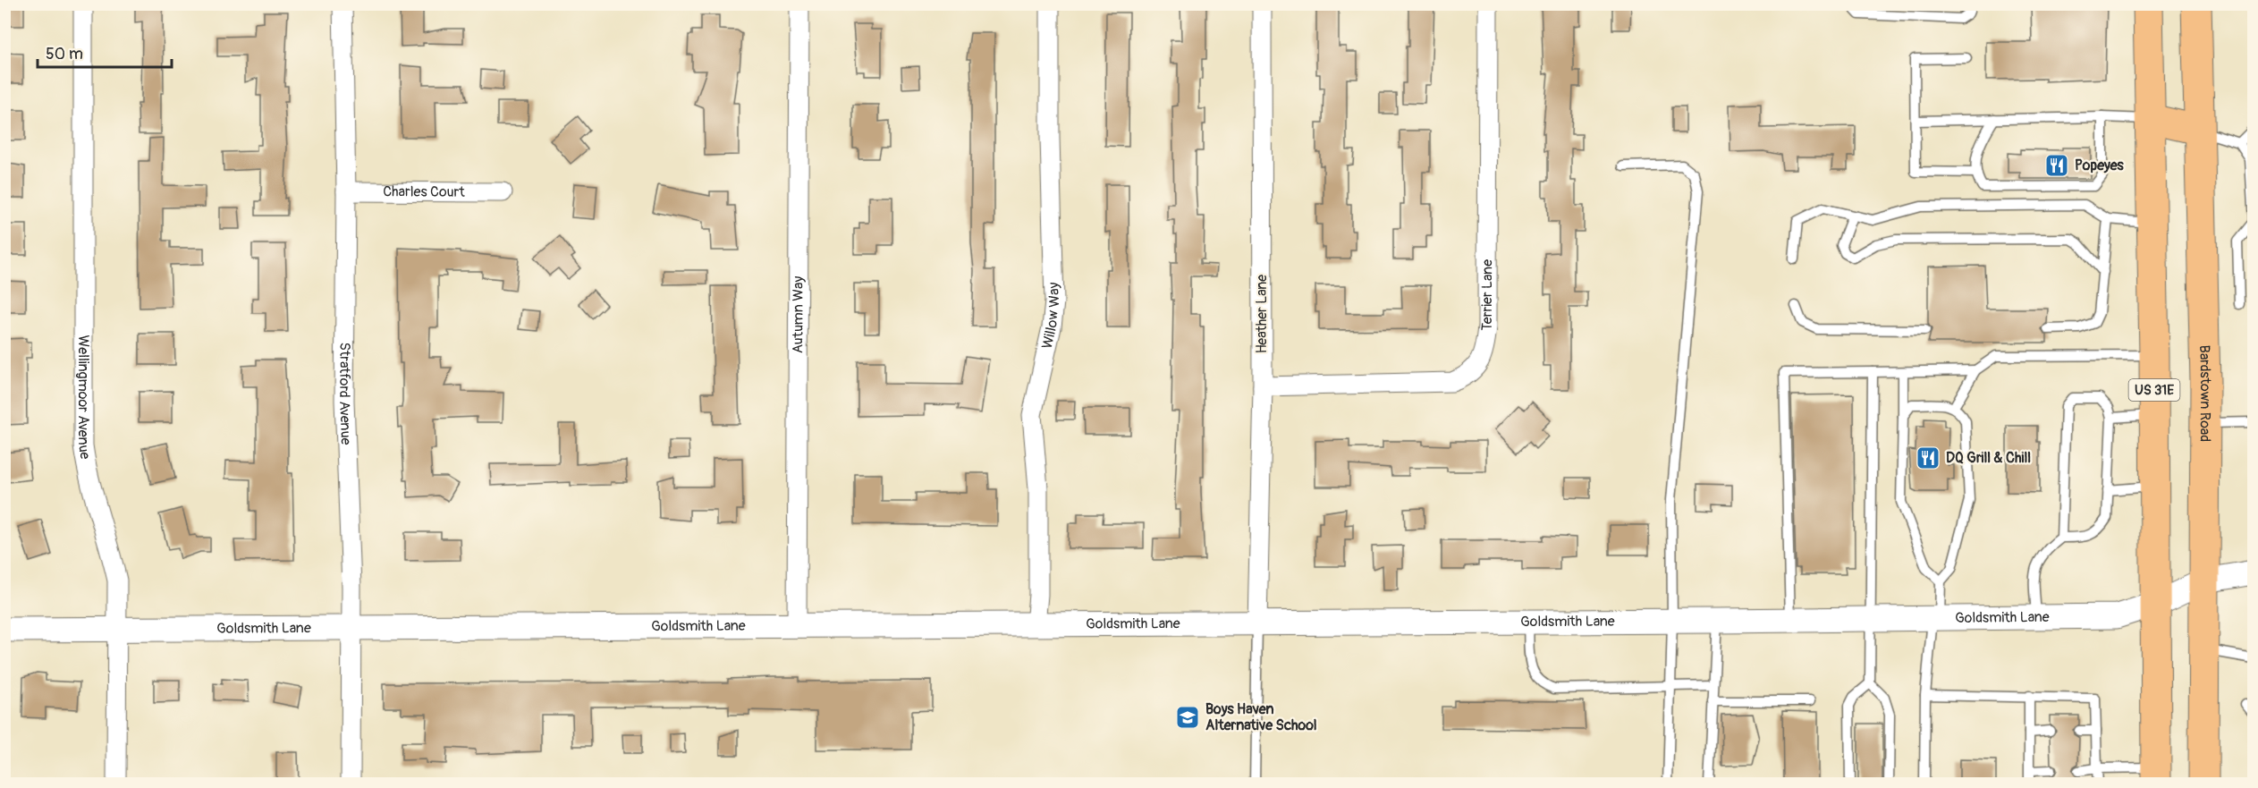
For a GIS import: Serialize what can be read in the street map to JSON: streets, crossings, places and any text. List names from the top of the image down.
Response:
{
  "streets": {
    "main road": ["US 31E", "Bardstown Road"],
    "street": [
      "Charles Court",
      "Terrier Lane",
      "Heather Lane",
      "Autumn Way",
      "Willow Way",
      "Stratford Avenue",
      "Wellingmoor Avenue",
      "Goldsmith Lane"
    ]
  },
  "crossings": [
    ["Charles Court", "Stratford Avenue"],
    ["Terrier Lane", "Heather Lane"],
    ["Heather Lane", "Goldsmith Lane"],
    ["Autumn Way", "Goldsmith Lane"],
    ["Willow Way", "Goldsmith Lane"],
    ["US 31E", "Goldsmith Lane"],
    ["Bardstown Road", "Goldsmith Lane"],
    ["Stratford Avenue", "Goldsmith Lane"],
    ["Wellingmoor Avenue", "Goldsmith Lane"]
  ],
  "places": {
    "restaurant": ["Popeyes", "DQ Grill & Chill"],
    "school or university": ["Boys Haven Alternative School"]
  },
  "scale_bar": "50 m"
}
